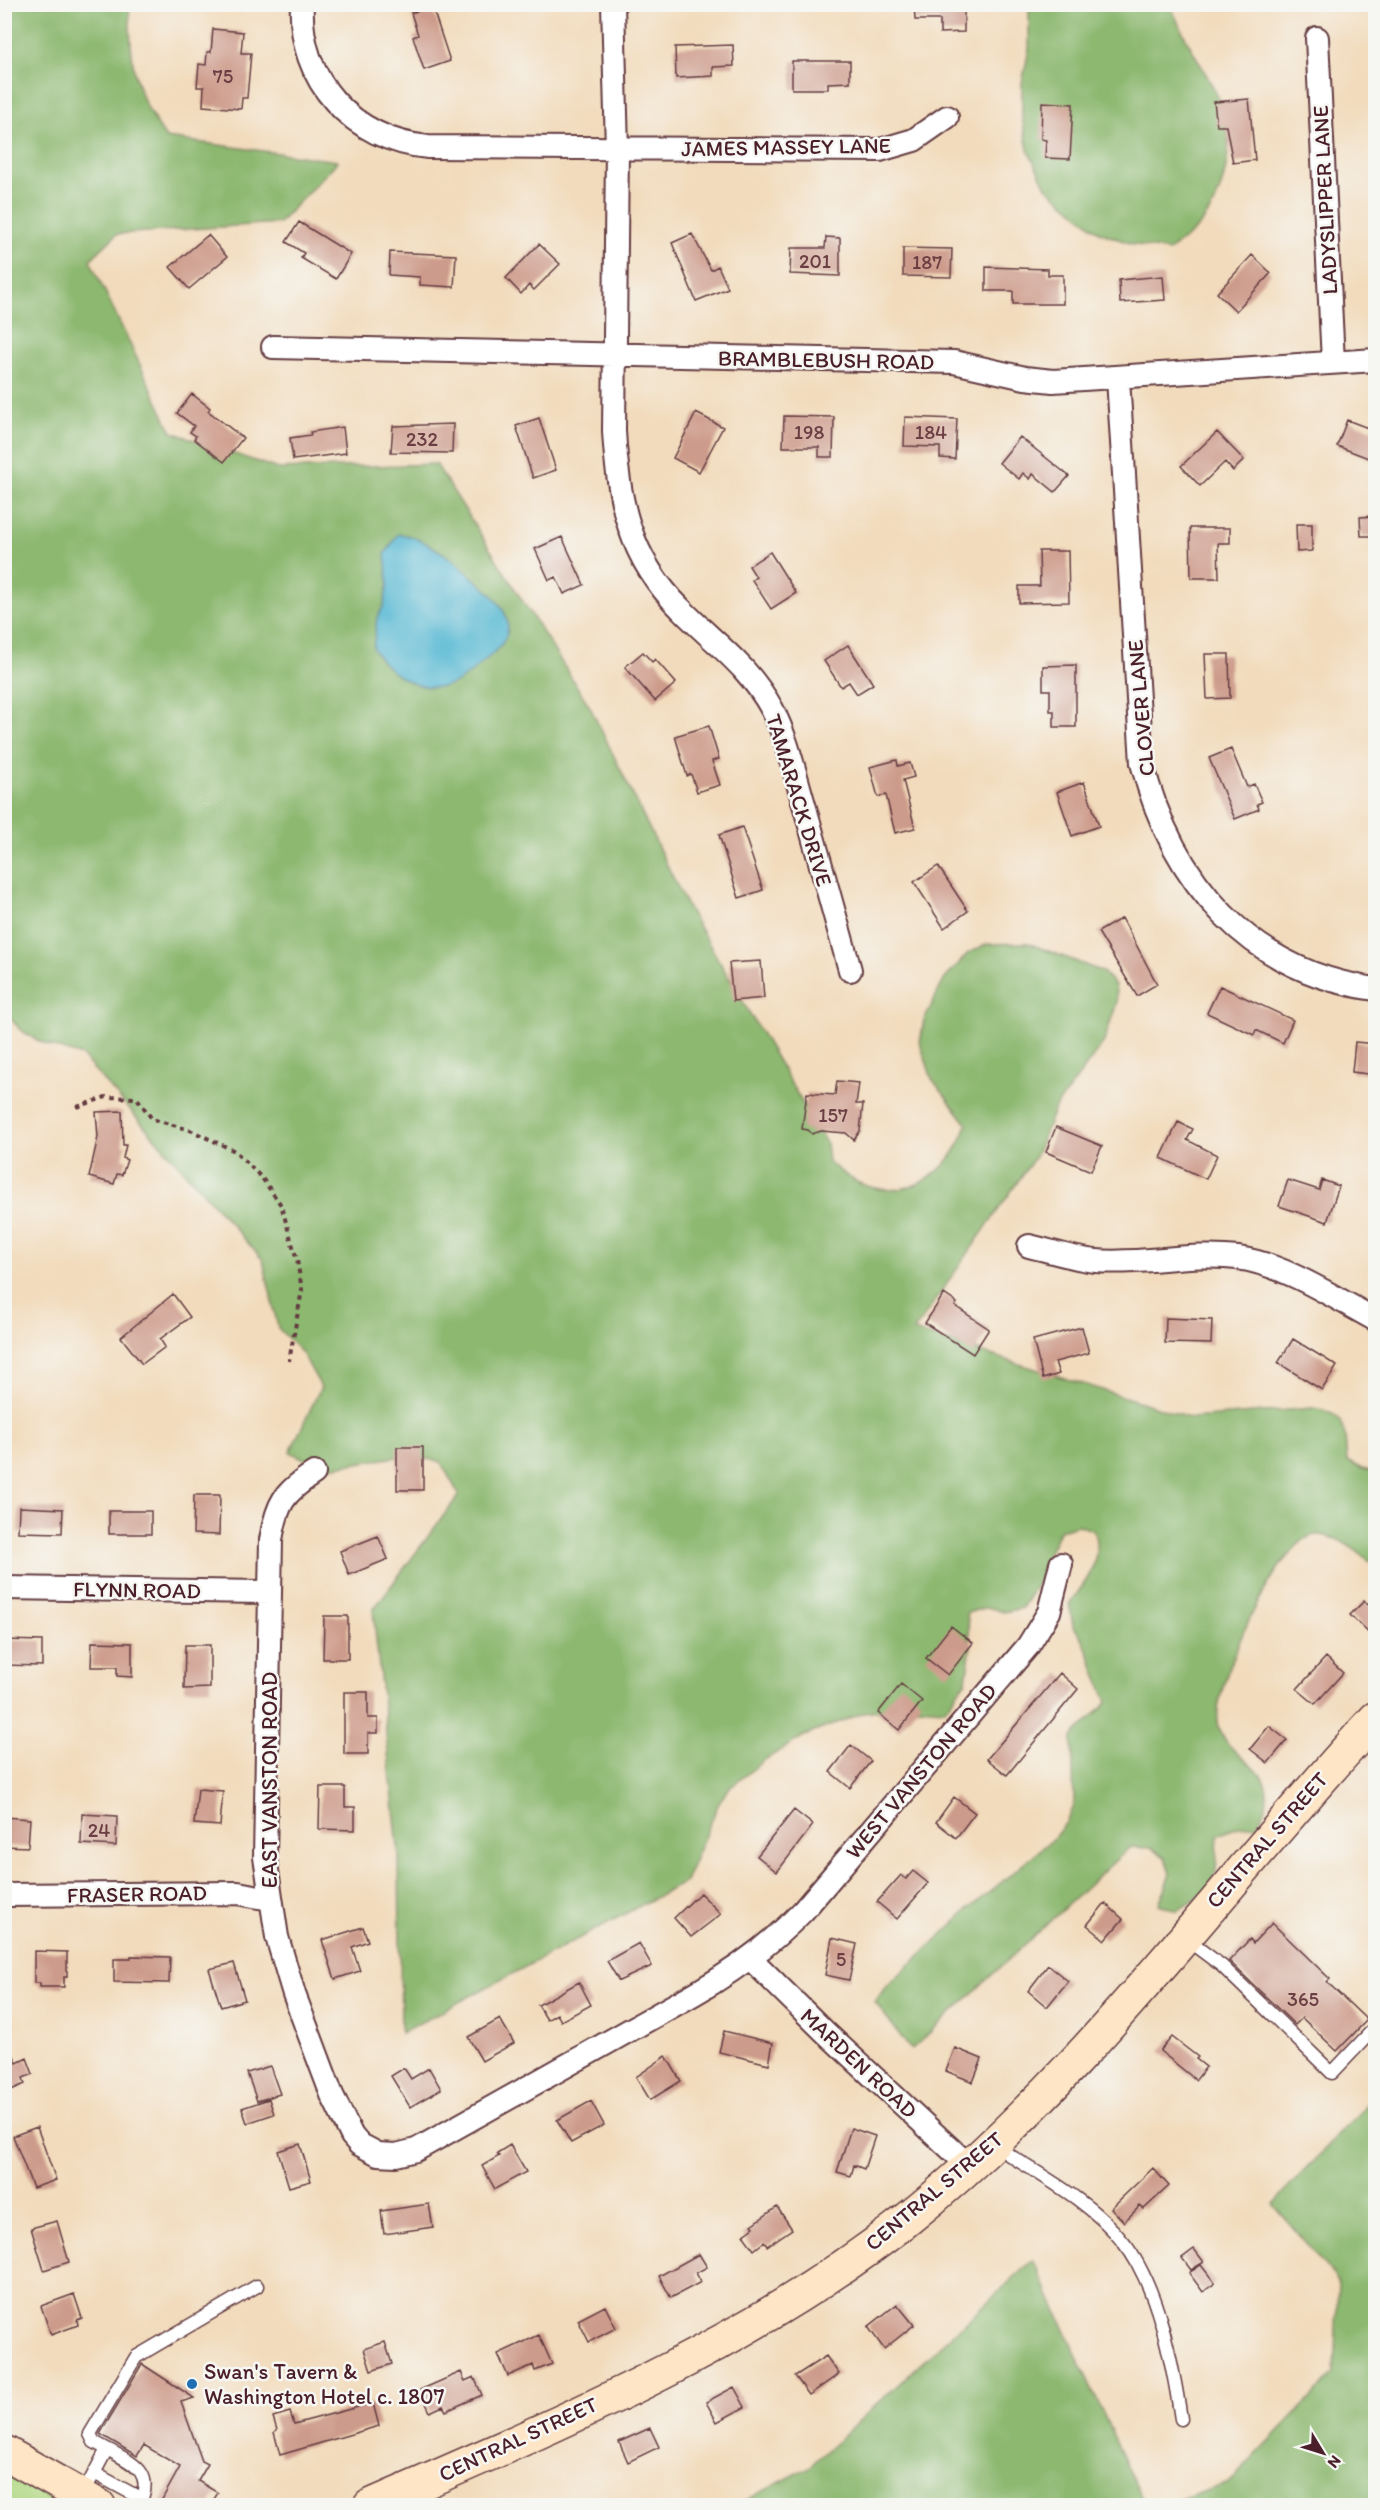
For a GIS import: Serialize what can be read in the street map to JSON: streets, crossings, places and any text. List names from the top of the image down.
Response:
{
  "streets": {
    "main road": ["CENTRAL STREET"],
    "street": [
      "JAMES MASSEY LANE",
      "LADYSLIPPER LANE",
      "BRAMBLEBUSH ROAD",
      "CLOVER LANE",
      "TAMARACK DRIVE",
      "FLYNN ROAD",
      "WEST VANSTON ROAD",
      "EAST VANSTON ROAD",
      "FRASER ROAD",
      "MARDEN ROAD"
    ]
  },
  "crossings": [
    ["JAMES MASSEY LANE", "TAMARACK DRIVE"],
    ["LADYSLIPPER LANE", "BRAMBLEBUSH ROAD"],
    ["BRAMBLEBUSH ROAD", "CLOVER LANE"],
    ["BRAMBLEBUSH ROAD", "TAMARACK DRIVE"],
    ["FLYNN ROAD", "EAST VANSTON ROAD"],
    ["WEST VANSTON ROAD", "EAST VANSTON ROAD"],
    ["WEST VANSTON ROAD", "MARDEN ROAD"],
    ["EAST VANSTON ROAD", "FRASER ROAD"],
    ["EAST VANSTON ROAD", "MARDEN ROAD"],
    ["CENTRAL STREET", "MARDEN ROAD"]
  ],
  "places": ["Swan's Tavern & Washington Hotel c. 1807"],
  "house_numbers": [
    "75",
    "201",
    "187",
    "198",
    "184",
    "232",
    "157",
    "24",
    "5",
    "365"
  ],
  "north": "bottom right"
}
